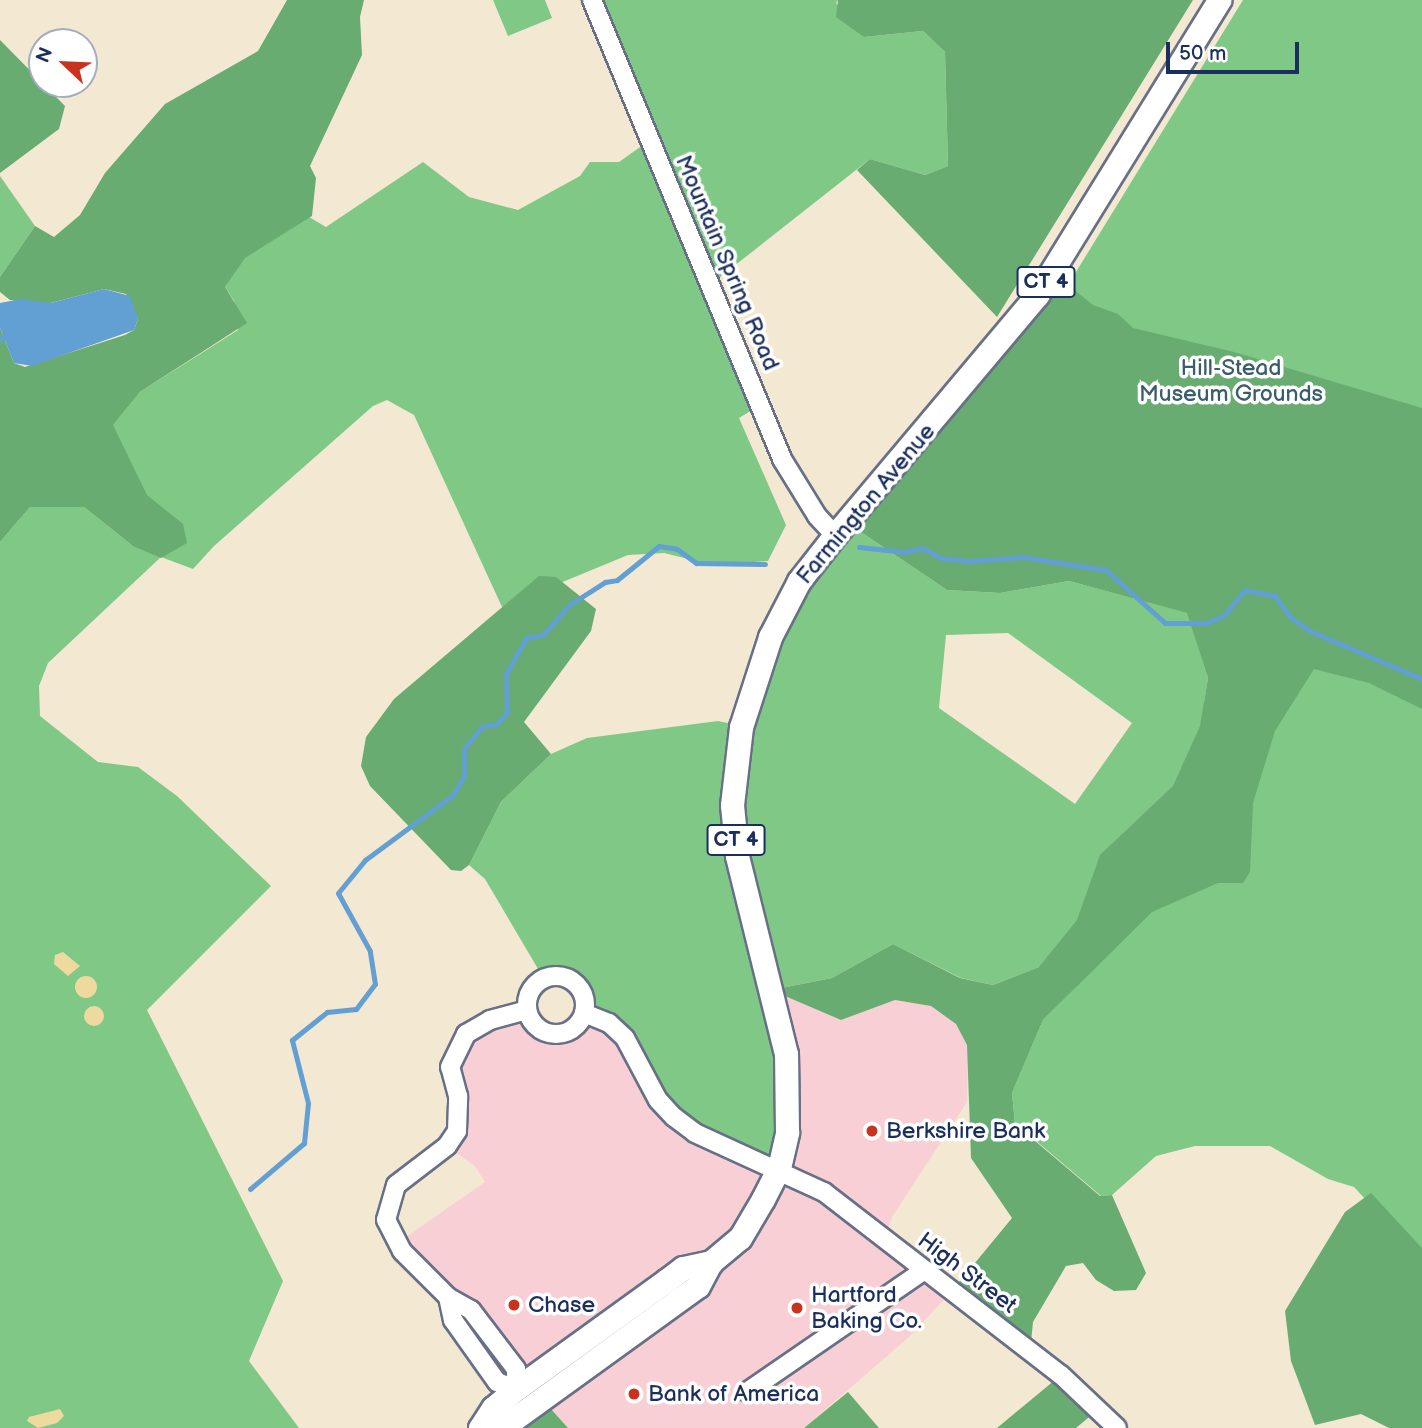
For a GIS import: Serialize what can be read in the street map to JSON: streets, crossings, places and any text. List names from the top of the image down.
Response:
{
  "streets": {
    "main road": ["CT 4", "Farmington Avenue"],
    "street": ["Mountain Spring Road", "High Street"]
  },
  "crossings": [
    ["Mountain Spring Road", "Farmington Avenue"],
    ["Farmington Avenue", "High Street"]
  ],
  "parks": ["Hill-Stead Museum Grounds"],
  "places": [
    "Berkshire Bank",
    "Chase",
    "Hartford Baking Co.",
    "Bank of America"
  ],
  "scale_bar": "50 m",
  "north": "top left"
}
